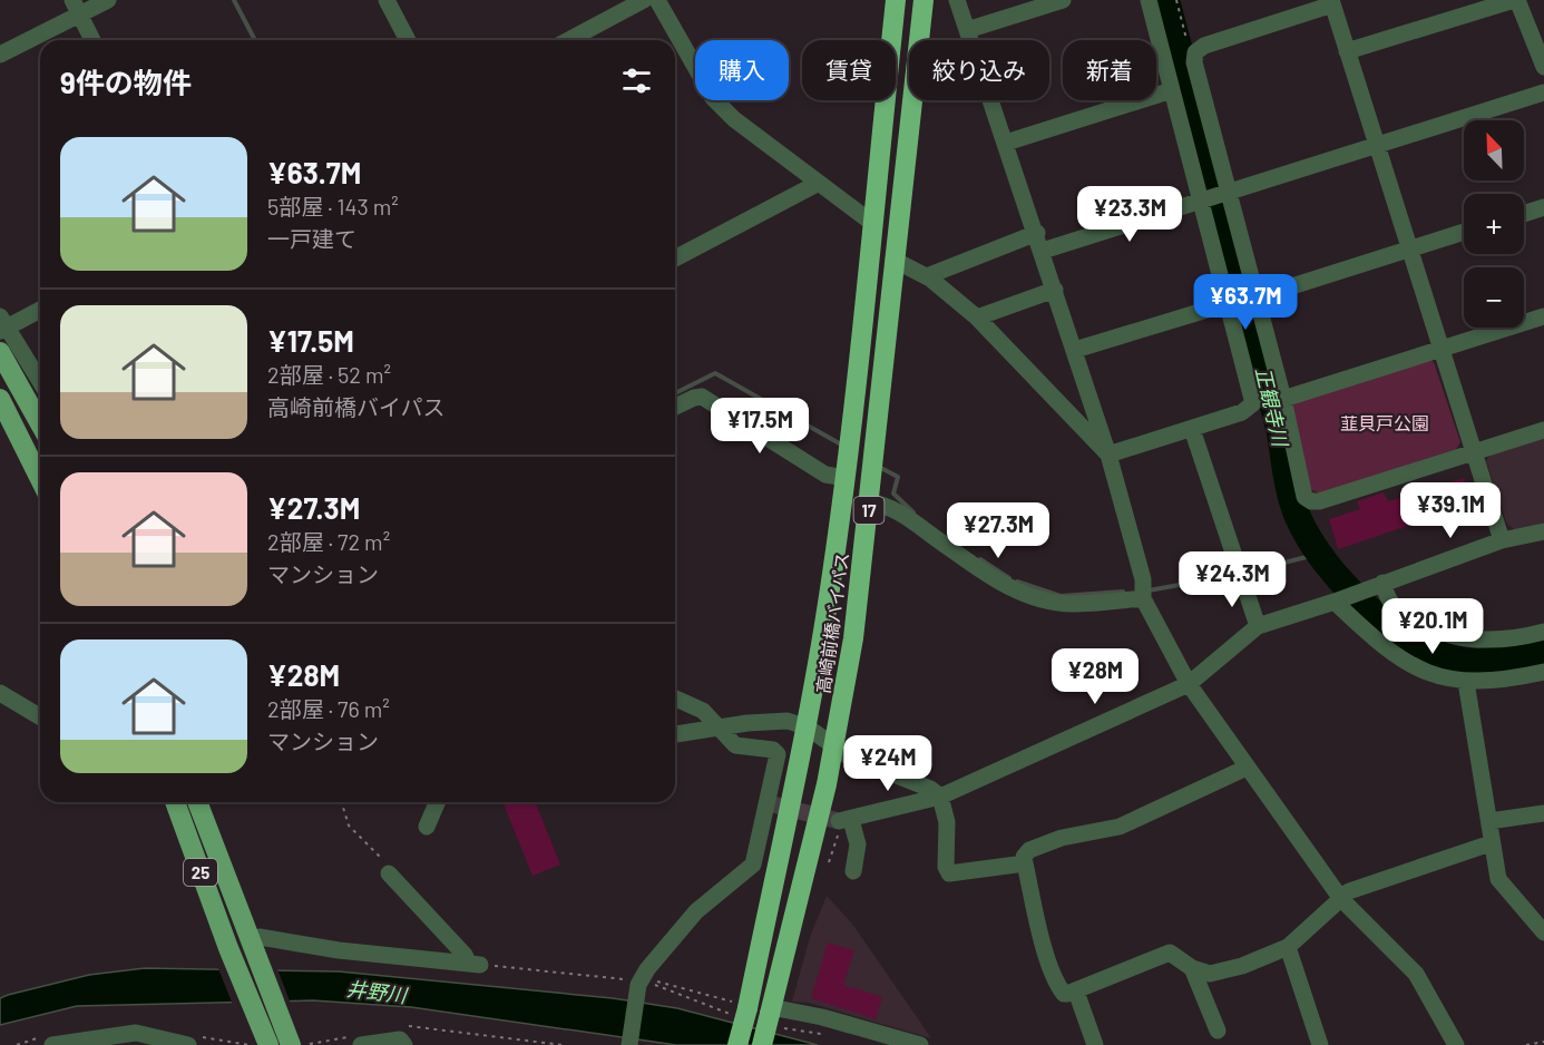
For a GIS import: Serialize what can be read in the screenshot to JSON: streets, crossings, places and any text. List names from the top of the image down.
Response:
{
  "streets": {
    "highway": ["17", "高崎前橋バイパス"],
    "main road": ["25"]
  },
  "water": ["正観寺川", "井野川"],
  "parks": ["韮貝戸公園"],
  "north": "top left",
  "page": {
    "chip": [
      "購入",
      "賃貸",
      "絞り込み",
      "新着"
    ],
    "heading": "9件の物件",
    "map_buttons": ["+", "−"],
    "list": [
      {
        "name": "¥63.7M",
        "note": "5部屋 · 143 m² · 一戸建て"
      },
      {
        "name": "¥17.5M",
        "note": "2部屋 · 52 m² · 高崎前橋バイパス"
      },
      {
        "name": "¥27.3M",
        "note": "2部屋 · 72 m² · マンション"
      },
      {
        "name": "¥28M",
        "note": "2部屋 · 76 m² · マンション"
      }
    ],
    "price": [
      "¥23.3M",
      "¥63.7M",
      "¥17.5M",
      "¥39.1M",
      "¥27.3M",
      "¥24.3M",
      "¥20.1M",
      "¥28M",
      "¥24M"
    ]
  }
}
